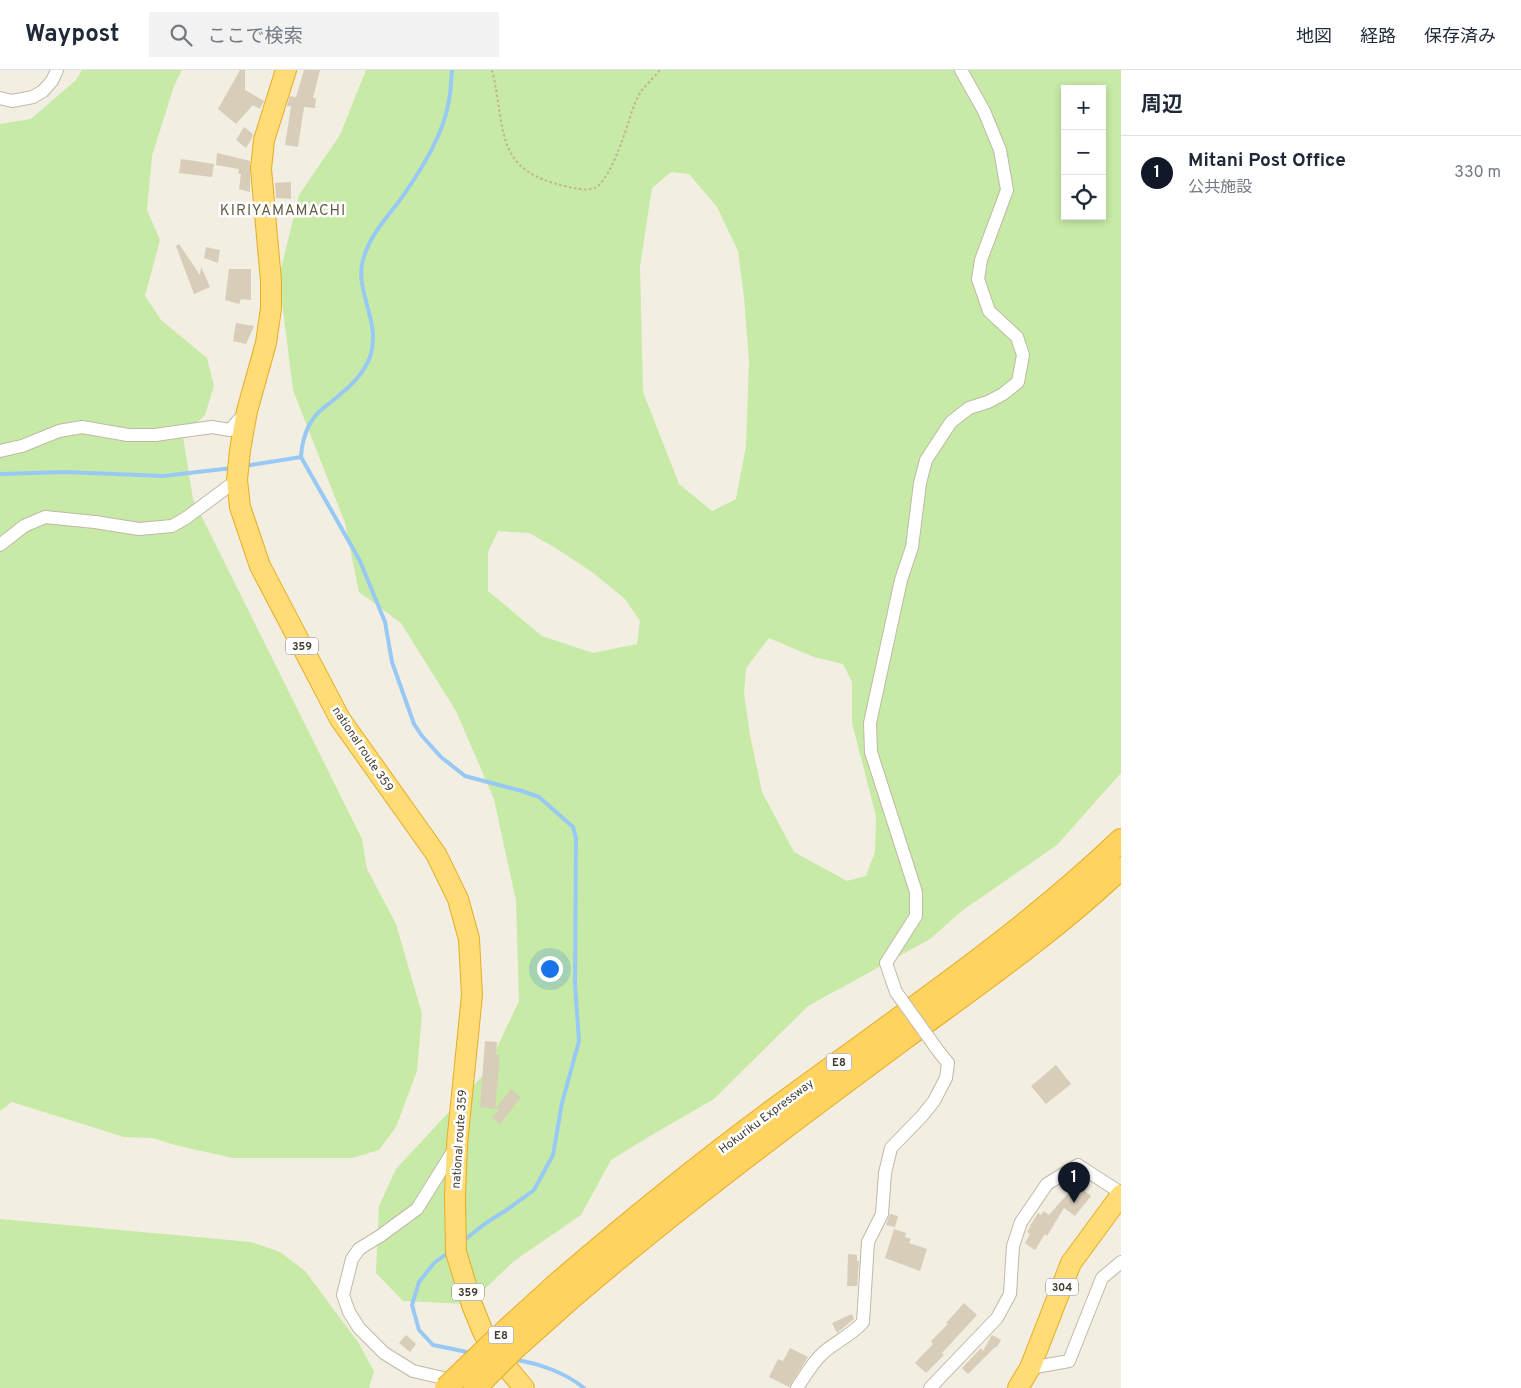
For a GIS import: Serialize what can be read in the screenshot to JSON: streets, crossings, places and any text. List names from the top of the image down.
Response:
{
  "streets": {
    "highway": [
      "359",
      "national route 359",
      "E8",
      "Hokuriku Expressway",
      "304"
    ]
  },
  "districts": ["KIRIYAMAMACHI"],
  "page": {
    "header": "Waypost",
    "search": "ここで検索",
    "nav": ["地図", "経路", "保存済み"],
    "heading": "周辺",
    "map_buttons": ["+", "−"],
    "list": [
      {
        "mark": "1",
        "name": "Mitani Post Office",
        "note": "公共施設",
        "value": "330 m"
      }
    ],
    "pins": "1"
  }
}
